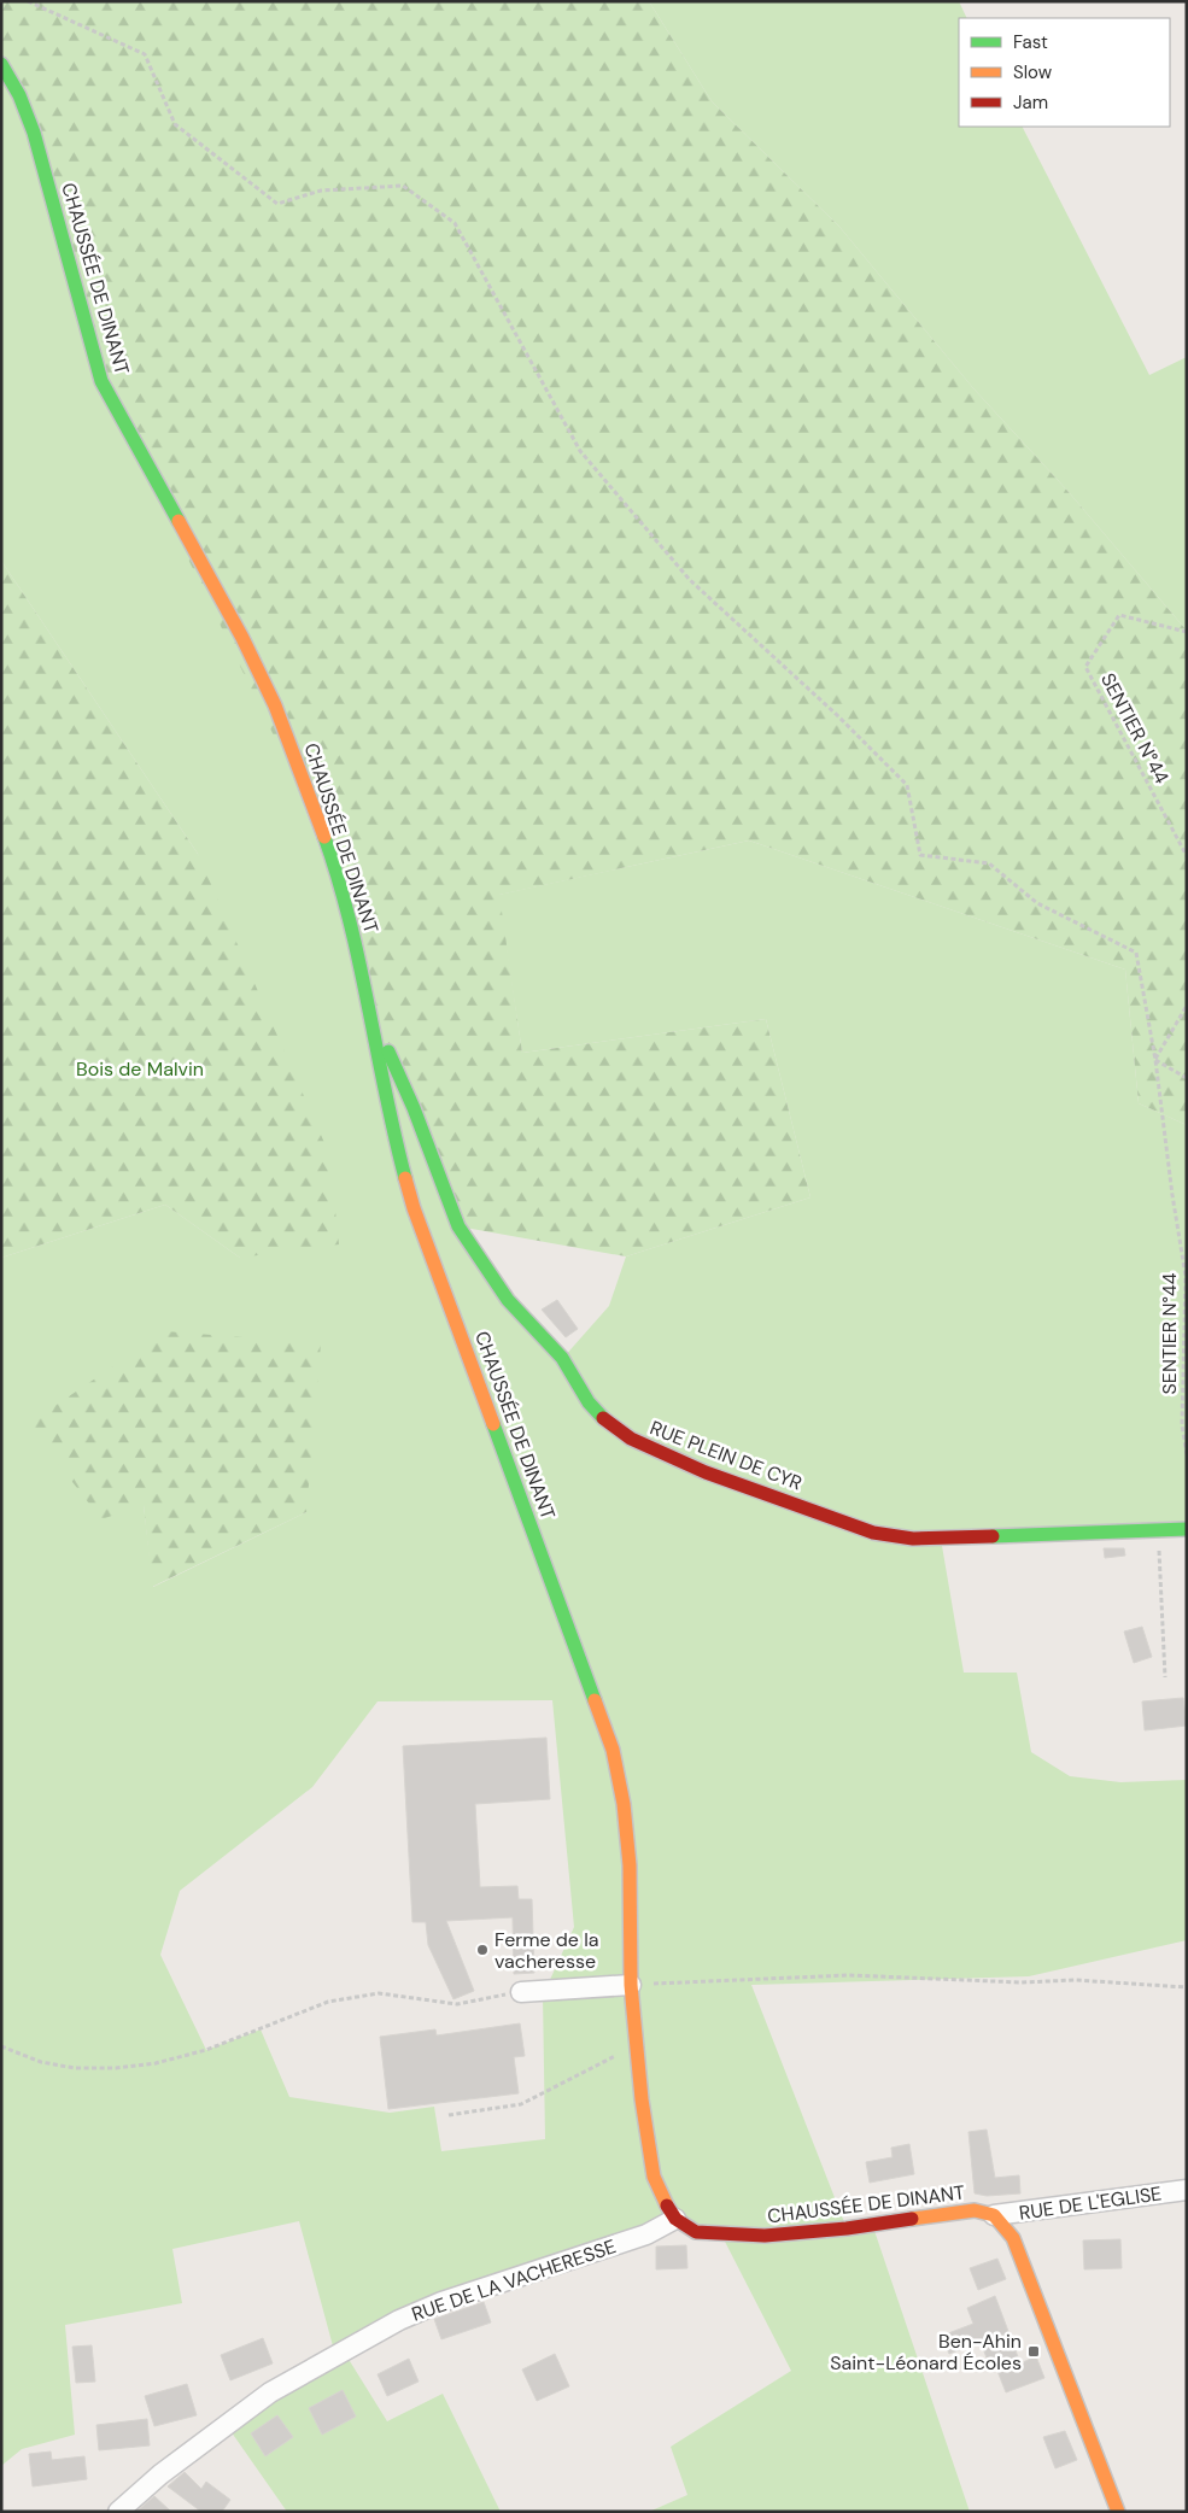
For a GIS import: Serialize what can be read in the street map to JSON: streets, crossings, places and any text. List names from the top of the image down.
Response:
{
  "streets": {
    "main road": ["CHAUSSÉE DE DINANT", "RUE PLEIN DE CYR"],
    "street": ["RUE DE L'EGLISE", "RUE DE LA VACHERESSE"],
    "path": ["SENTIER N°44"]
  },
  "crossings": [
    ["CHAUSSÉE DE DINANT", "RUE PLEIN DE CYR"],
    ["CHAUSSÉE DE DINANT", "RUE DE L'EGLISE"],
    ["CHAUSSÉE DE DINANT", "RUE DE LA VACHERESSE"]
  ],
  "parks": ["Bois de Malvin"],
  "places": {
    "other": ["Ferme de la vacheresse"],
    "transit": ["Ben-Ahin Saint-Léonard Écoles"]
  },
  "legend": ["Fast", "Slow", "Jam"]
}
